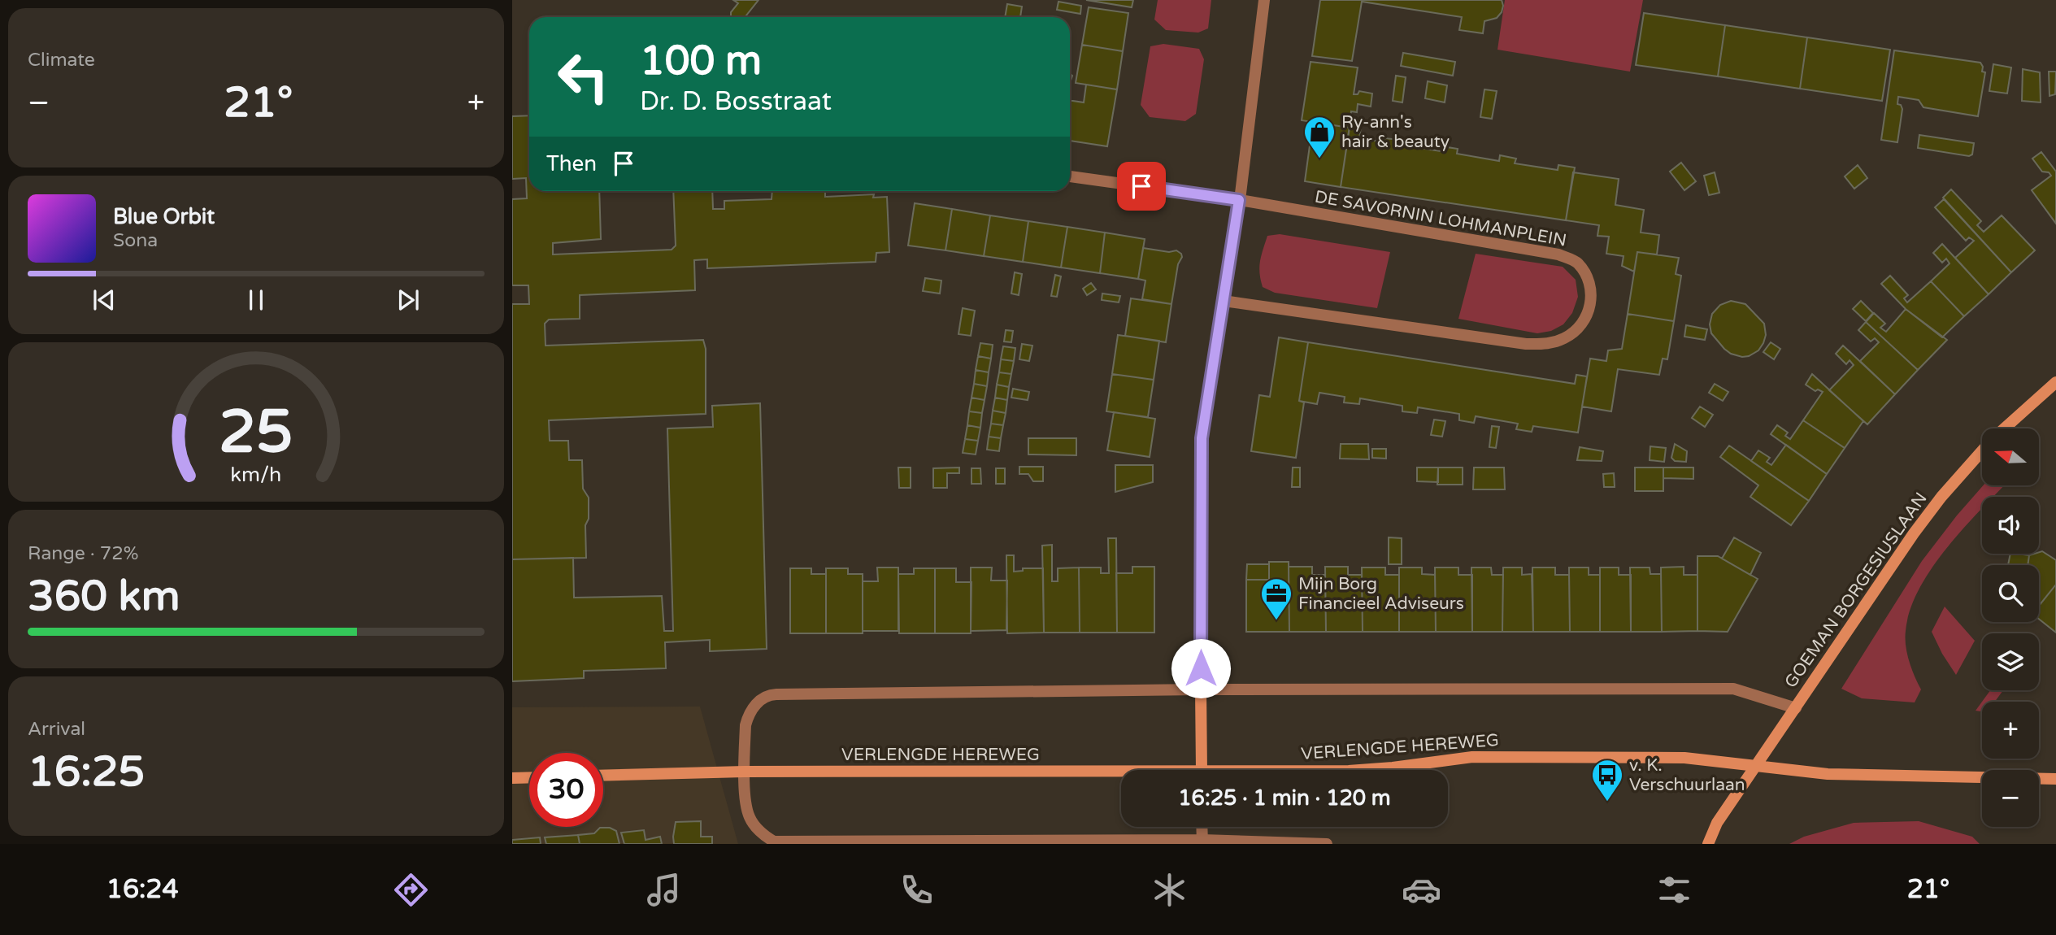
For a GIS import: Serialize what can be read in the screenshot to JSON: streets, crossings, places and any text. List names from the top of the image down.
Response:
{
  "streets": {
    "main road": ["GOEMAN BORGESIUSLAAN", "VERLENGDE HEREWEG"],
    "street": ["DE SAVORNIN LOHMANPLEIN"]
  },
  "crossings": [
    ["GOEMAN BORGESIUSLAAN", "VERLENGDE HEREWEG"]
  ],
  "places": {
    "shop": ["Ry-ann's hair & beauty"],
    "office": ["Mijn Borg Financieel Adviseurs"],
    "bus stop": ["v. K. Verschuurlaan"]
  },
  "north": "left",
  "page": {
    "tile": [
      "Climate",
      ["Range · 72%", "360 km"],
      ["Arrival", "16:25"]
    ],
    "turn": ["100 m", "Dr. D. Bosstraat"],
    "heat": ["−", "21°", "+"],
    "then": "Then",
    "song": ["Blue Orbit", "Sona"],
    "map_buttons": ["+", "−"],
    "limit": "30",
    "trip": "16:25 · 1 min · 120 m",
    "tabs": ["16:24", "21°"],
    "gauge": ["25", "km/h"]
  }
}
